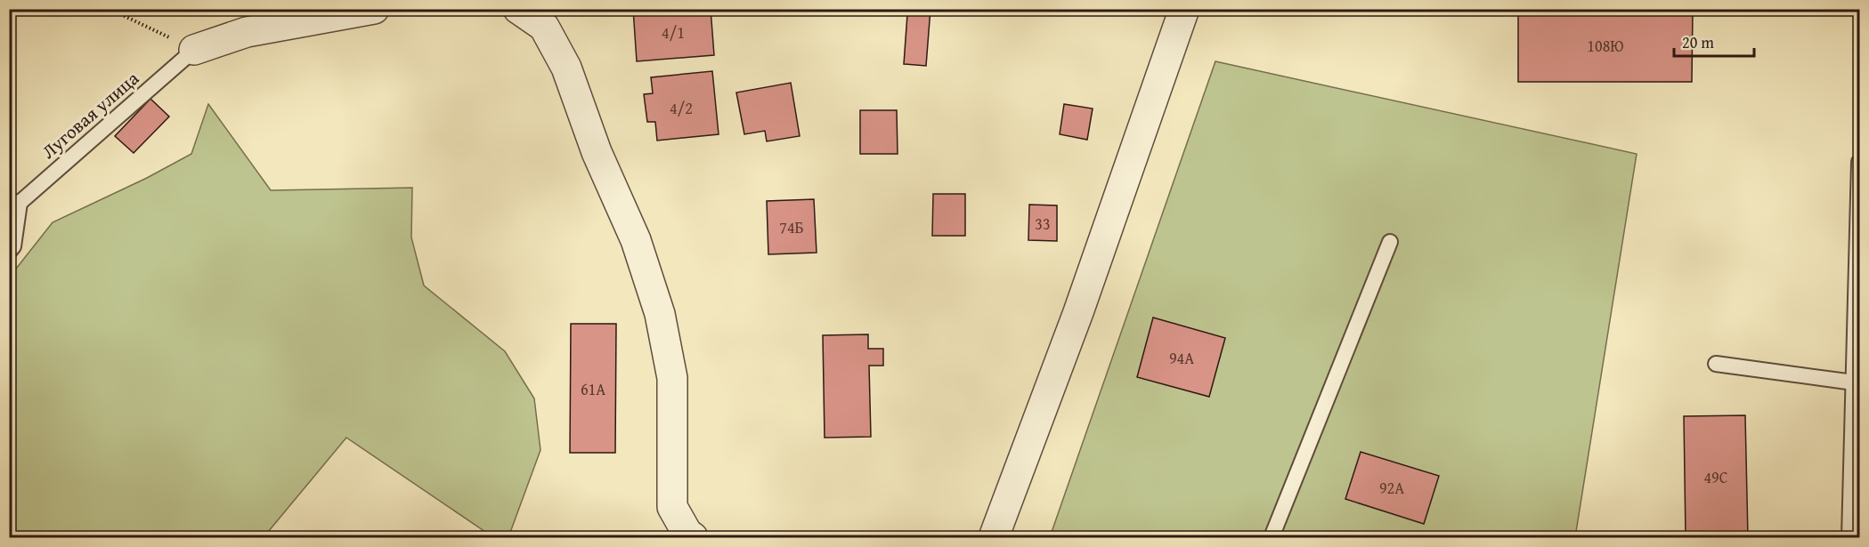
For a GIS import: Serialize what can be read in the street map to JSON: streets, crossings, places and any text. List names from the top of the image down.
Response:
{
  "streets": {
    "lane": ["Луговая улица"]
  },
  "house_numbers": [
    "4/1",
    "108Ю",
    "4/2",
    "33",
    "74Б",
    "94А",
    "61А",
    "49С",
    "92А"
  ],
  "scale_bar": "20 m"
}
